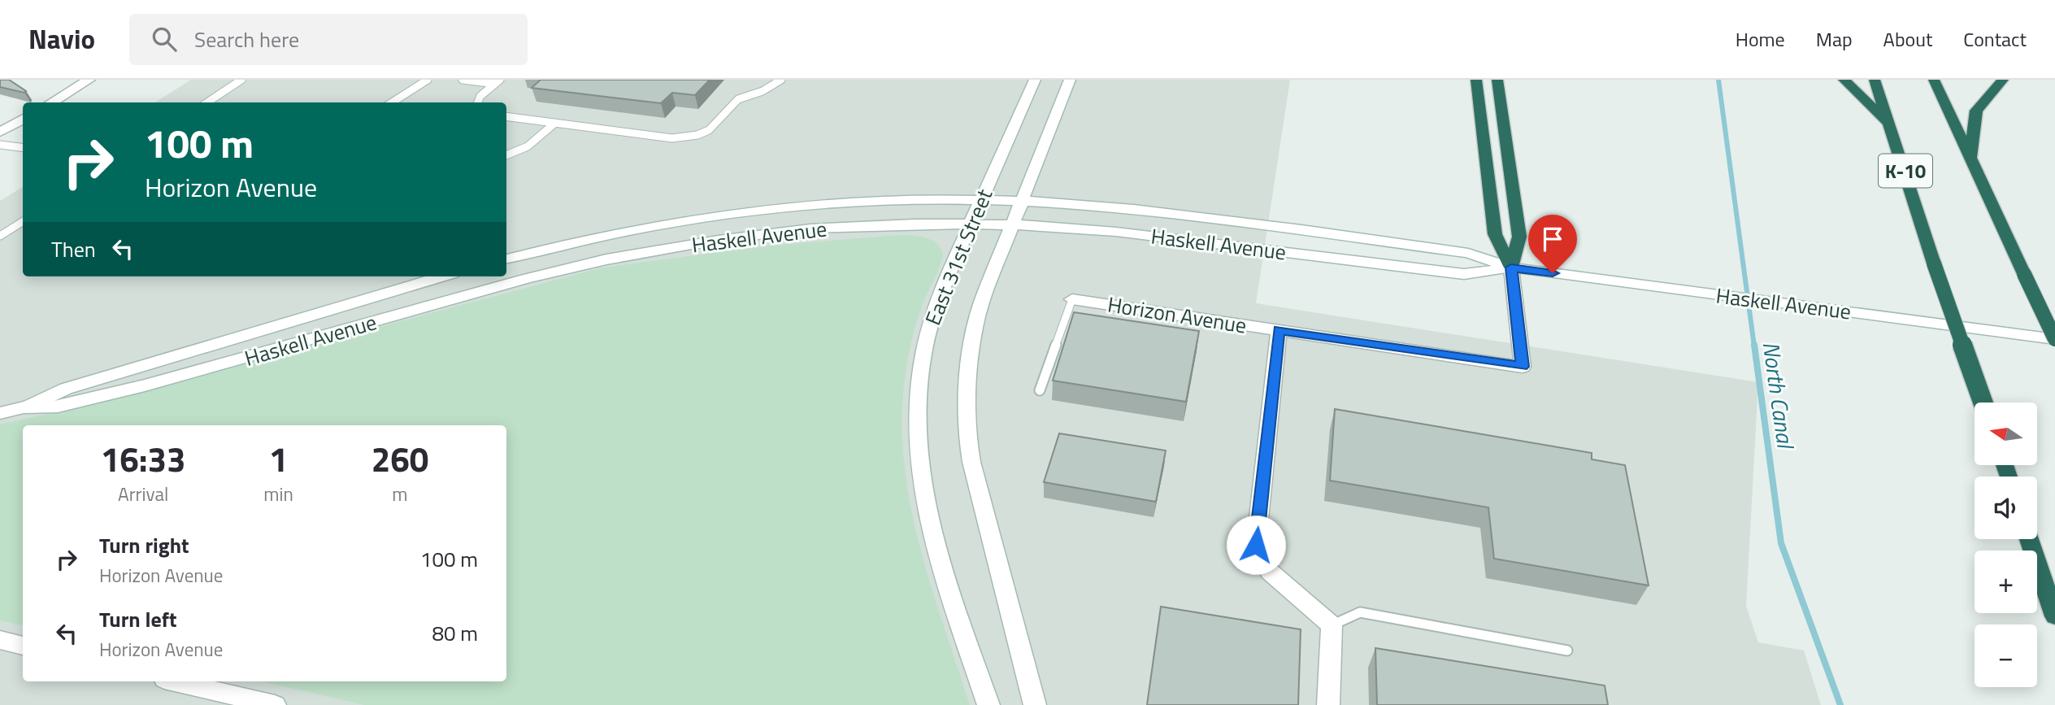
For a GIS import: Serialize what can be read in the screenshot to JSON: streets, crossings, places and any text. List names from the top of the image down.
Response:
{
  "streets": {
    "highway": ["K-10"],
    "main road": ["Haskell Avenue", "East 31st Street", "Horizon Avenue"]
  },
  "crossings": [
    ["K-10", "Haskell Avenue"],
    ["Haskell Avenue", "East 31st Street"],
    ["Haskell Avenue", "Horizon Avenue"]
  ],
  "water": ["North Canal"],
  "north": "left",
  "page": {
    "header": "Navio",
    "search": "Search here",
    "nav": [
      "Home",
      "Map",
      "About",
      "Contact"
    ],
    "turn": ["100 m", "Horizon Avenue"],
    "then": "Then",
    "map_buttons": ["+", "−"],
    "eta": [
      "16:33",
      "Arrival",
      "1",
      "min",
      "260",
      "m"
    ],
    "list": [
      {
        "name": "Turn right",
        "note": "Horizon Avenue",
        "value": "100 m"
      },
      {
        "name": "Turn left",
        "note": "Horizon Avenue",
        "value": "80 m"
      }
    ]
  }
}
